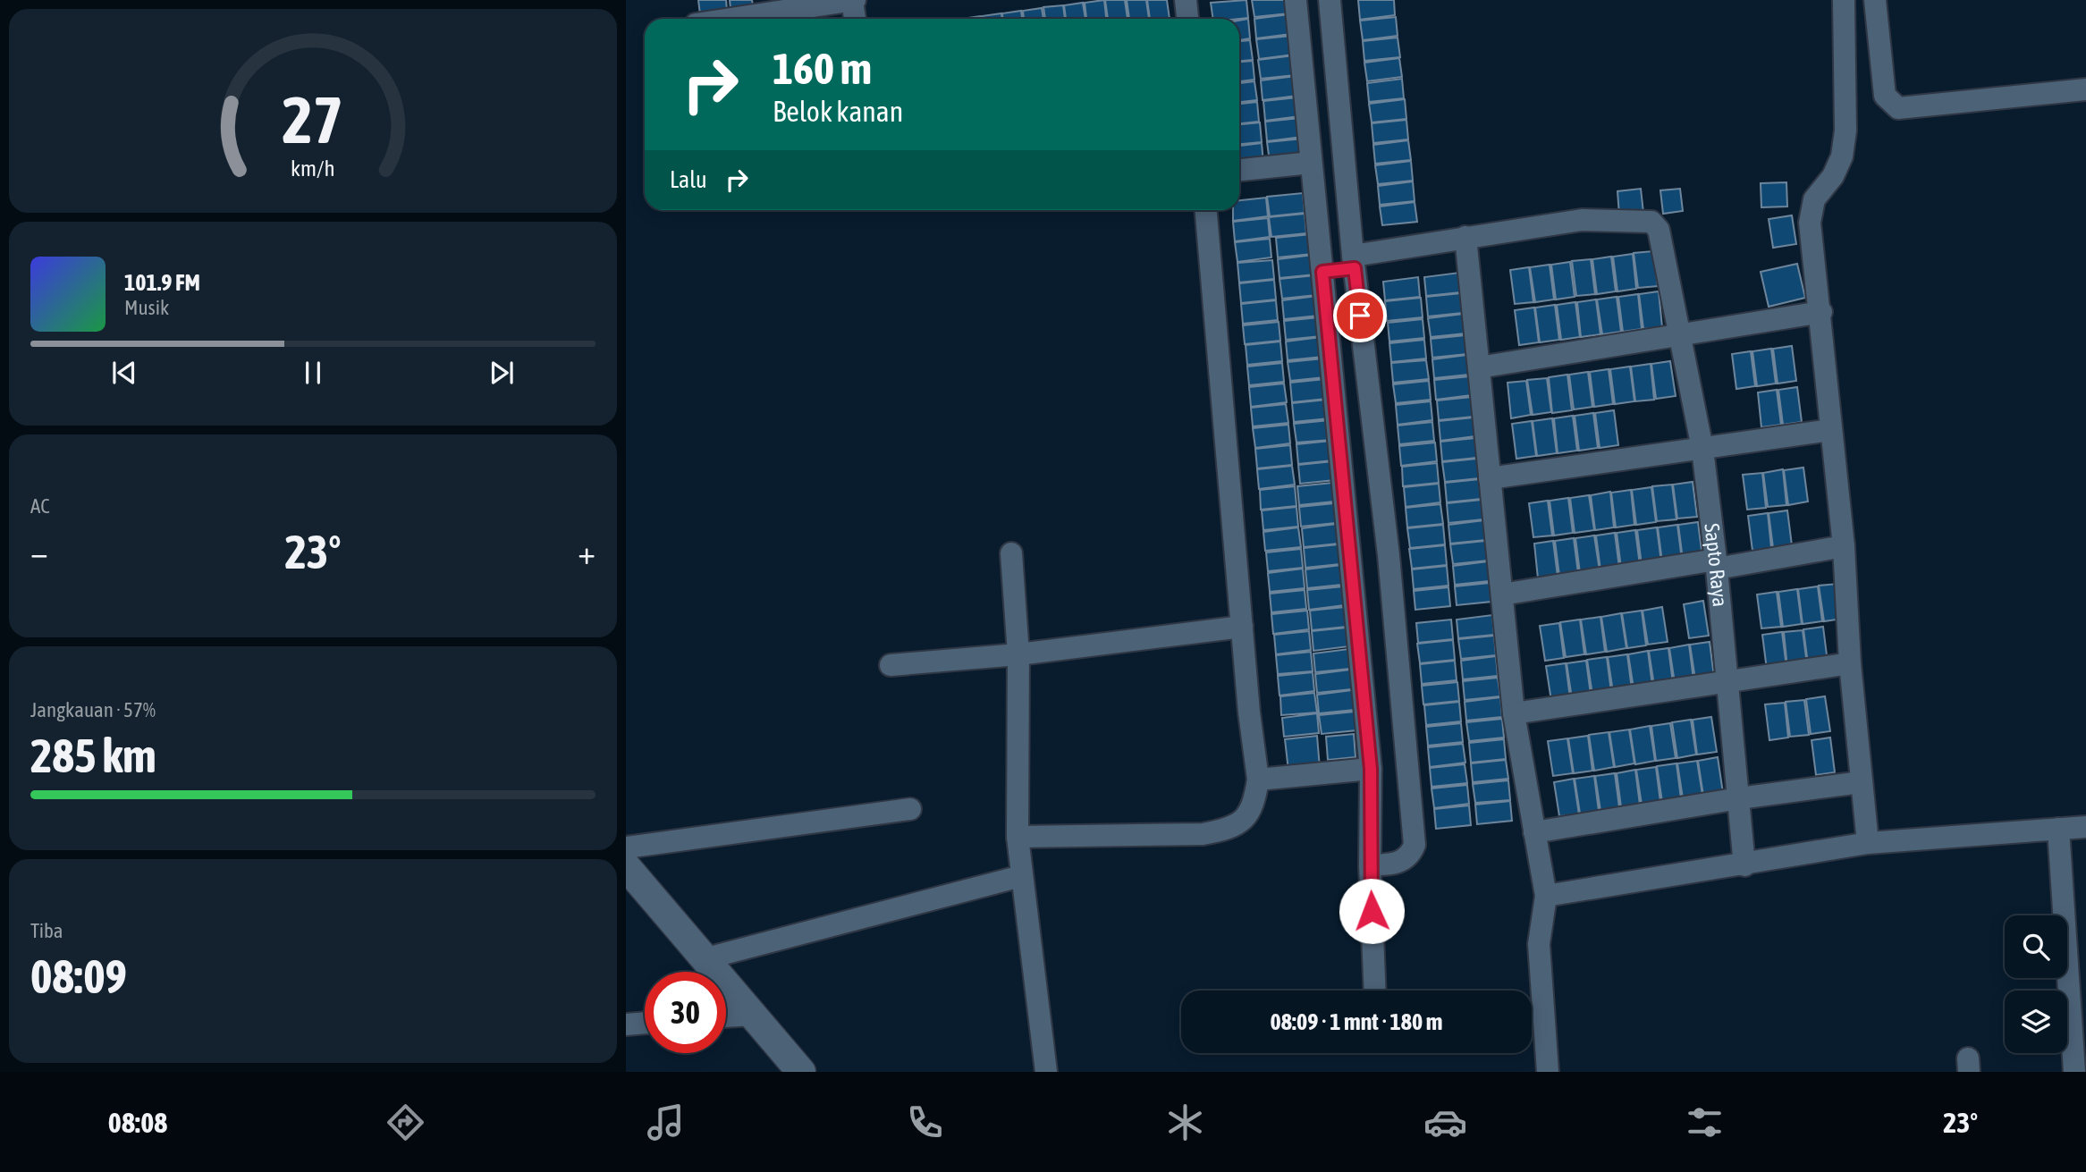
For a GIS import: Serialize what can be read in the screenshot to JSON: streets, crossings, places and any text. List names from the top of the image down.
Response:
{
  "streets": {
    "street": ["Sapto Raya"]
  },
  "page": {
    "turn": ["160 m", "Belok kanan"],
    "then": "Lalu",
    "song": ["101.9 FM", "Musik"],
    "tile": [
      "AC",
      ["Jangkauan · 57%", "285 km"],
      ["Tiba", "08:09"]
    ],
    "heat": ["−", "23°", "+"],
    "limit": "30",
    "trip": "08:09 · 1 mnt · 180 m",
    "tabs": ["08:08", "23°"],
    "gauge": ["27", "km/h"]
  }
}
